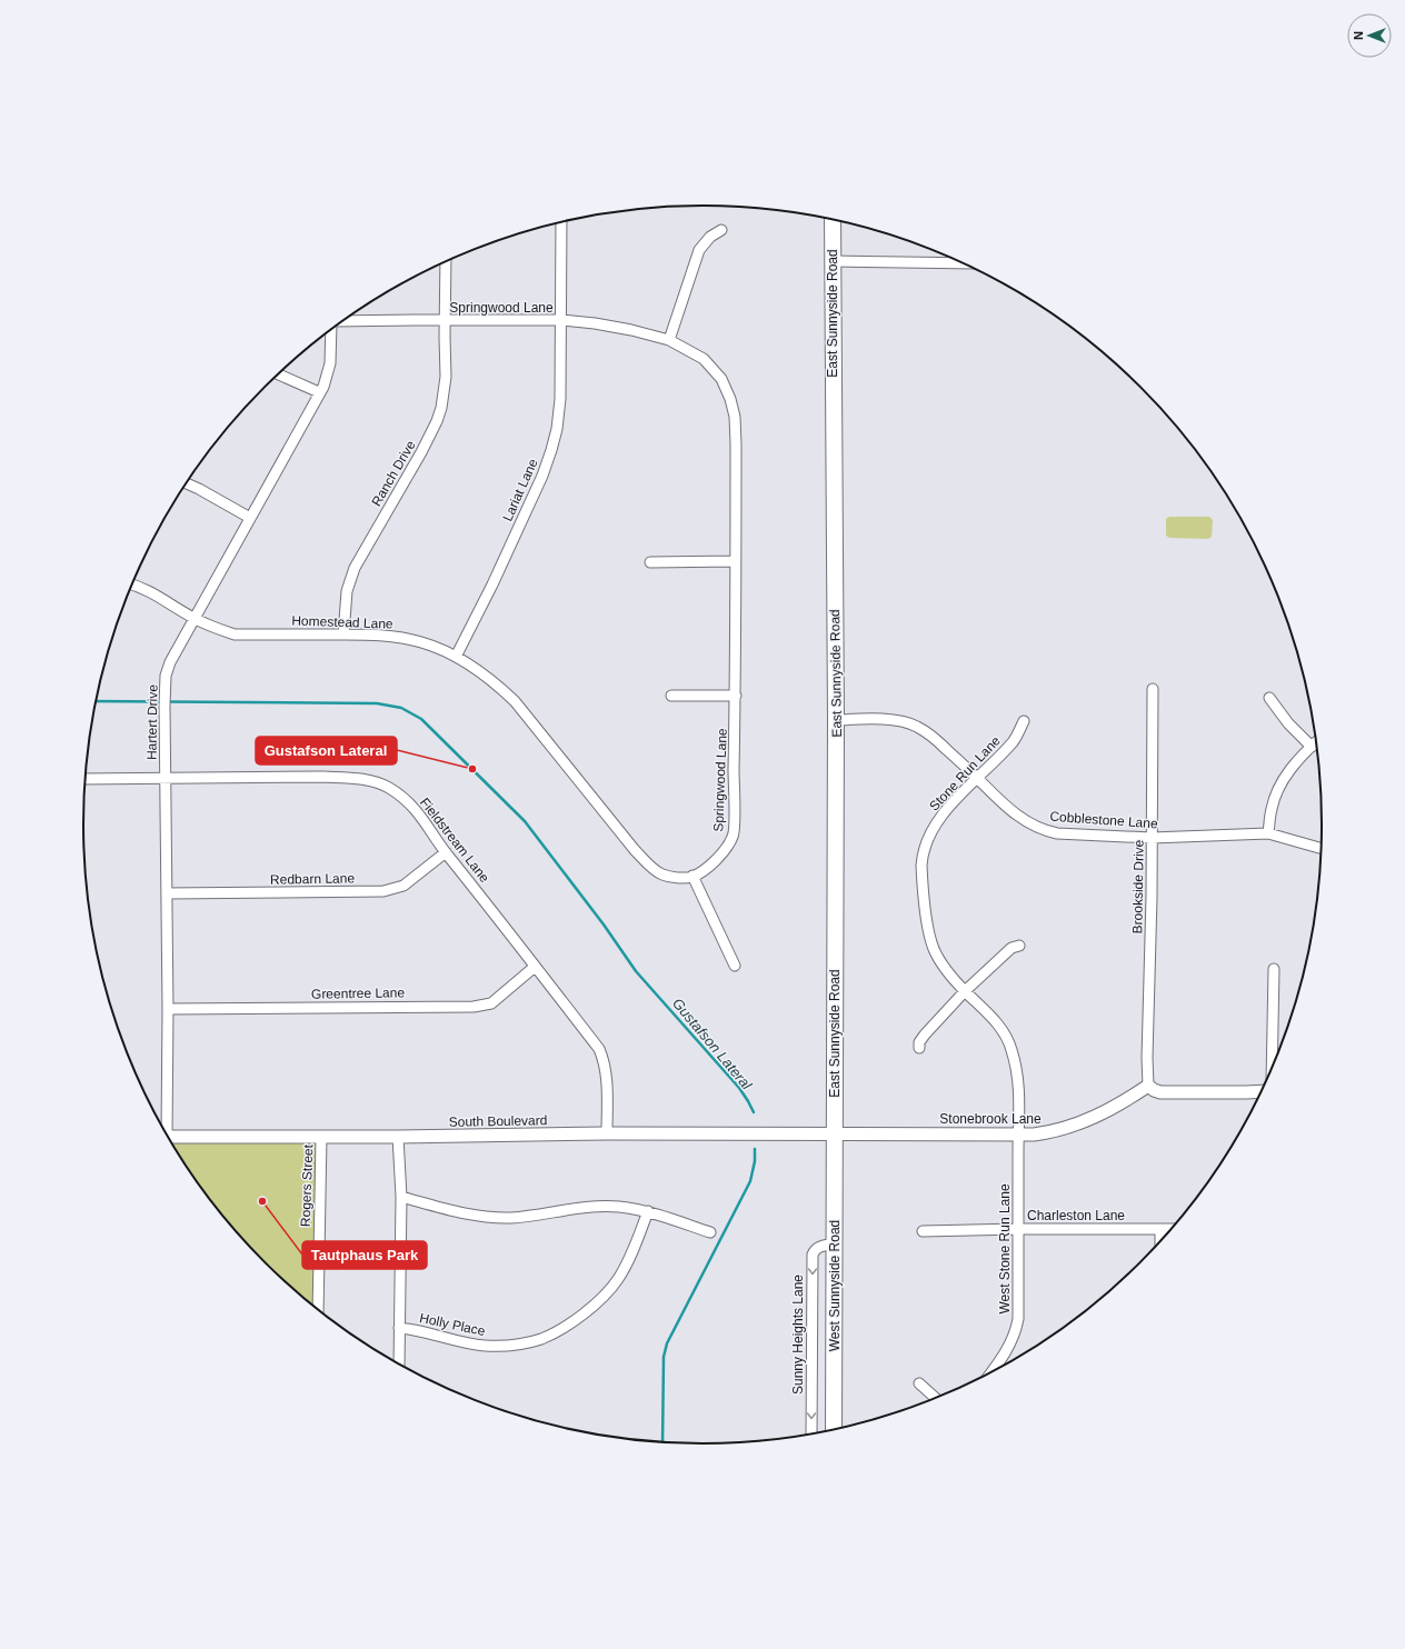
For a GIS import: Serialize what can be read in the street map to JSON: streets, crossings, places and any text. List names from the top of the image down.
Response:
{
  "streets": {
    "main road": ["East Sunnyside Road", "West Sunnyside Road"],
    "street": [
      "Springwood Lane",
      "Ranch Drive",
      "Lariat Lane",
      "Homestead Lane",
      "Hartert Drive",
      "Stone Run Lane",
      "Cobblestone Lane",
      "Fieldstream Lane",
      "Redbarn Lane",
      "Brookside Drive",
      "Greentree Lane",
      "Stonebrook Lane",
      "South Boulevard",
      "Rogers Street",
      "Charleston Lane",
      "West Stone Run Lane",
      "Holly Place",
      "Sunny Heights Lane"
    ]
  },
  "crossings": [
    ["Springwood Lane", "Ranch Drive"],
    ["Springwood Lane", "Lariat Lane"],
    ["Springwood Lane", "Homestead Lane"],
    ["East Sunnyside Road", "Cobblestone Lane"],
    ["East Sunnyside Road", "Stonebrook Lane"],
    ["East Sunnyside Road", "South Boulevard"],
    ["East Sunnyside Road", "West Sunnyside Road"],
    ["Ranch Drive", "Homestead Lane"],
    ["Lariat Lane", "Homestead Lane"],
    ["Homestead Lane", "Hartert Drive"],
    ["Hartert Drive", "Fieldstream Lane"],
    ["Hartert Drive", "Redbarn Lane"],
    ["Hartert Drive", "Greentree Lane"],
    ["Stone Run Lane", "Cobblestone Lane"],
    ["Stone Run Lane", "West Stone Run Lane"],
    ["Cobblestone Lane", "Brookside Drive"],
    ["Fieldstream Lane", "Redbarn Lane"],
    ["Fieldstream Lane", "Greentree Lane"],
    ["Fieldstream Lane", "South Boulevard"],
    ["Brookside Drive", "Stonebrook Lane"],
    ["Stonebrook Lane", "South Boulevard"],
    ["Stonebrook Lane", "West Stone Run Lane"],
    ["Stonebrook Lane", "West Sunnyside Road"],
    ["South Boulevard", "Rogers Street"],
    ["South Boulevard", "West Sunnyside Road"],
    ["Charleston Lane", "West Stone Run Lane"],
    ["West Sunnyside Road", "Sunny Heights Lane"]
  ],
  "one_way": ["Sunny Heights Lane"],
  "water": ["Gustafson Lateral"],
  "places": ["Gustafson Lateral", "Tautphaus Park"],
  "north": "left"
}
